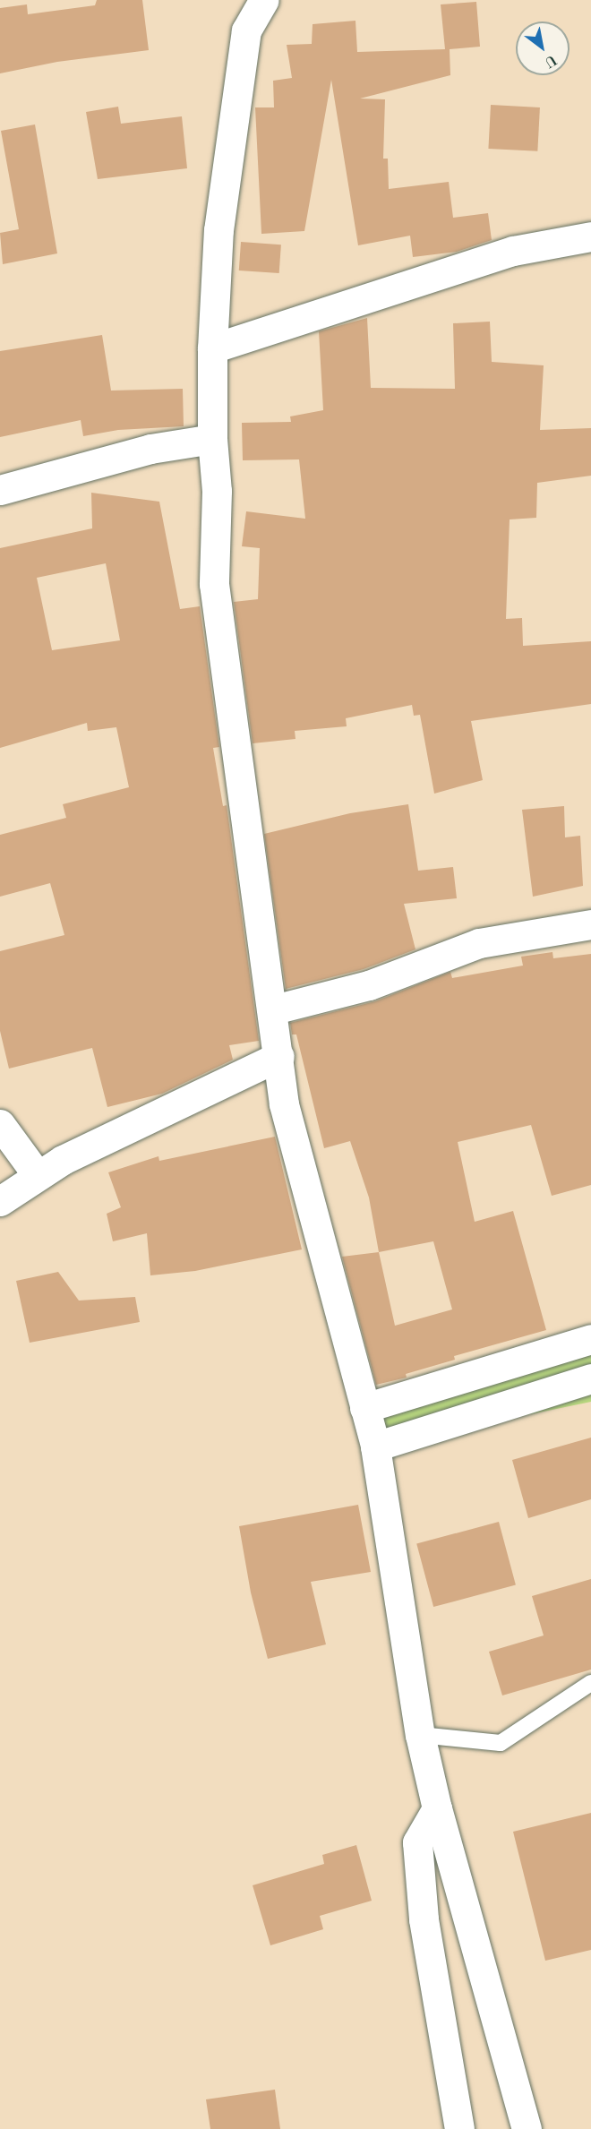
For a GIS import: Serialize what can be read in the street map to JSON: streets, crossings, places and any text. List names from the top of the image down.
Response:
{
  "north": "bottom right"
}
